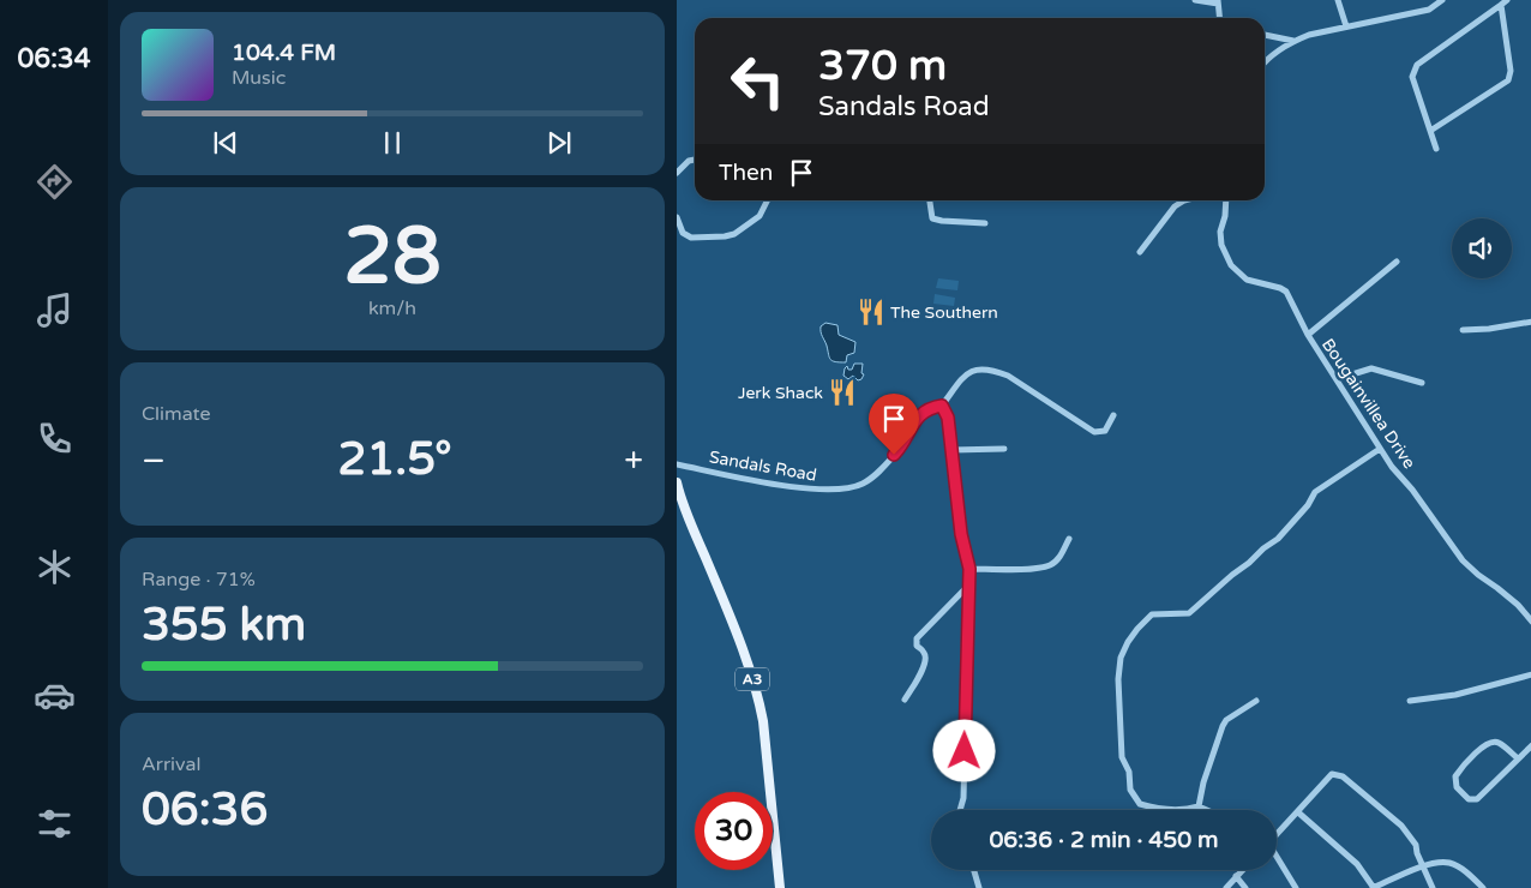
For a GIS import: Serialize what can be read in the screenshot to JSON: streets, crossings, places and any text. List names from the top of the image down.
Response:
{
  "streets": {
    "main road": ["A3"],
    "street": ["Bougainvillea Drive", "Sandals Road"]
  },
  "places": {
    "restaurant": ["The Southern", "Jerk Shack"]
  },
  "page": {
    "tabs": "06:34",
    "turn": ["370 m", "Sandals Road"],
    "song": ["104.4 FM", "Music"],
    "then": "Then",
    "tile": [
      ["28", "km/h"],
      "Climate",
      ["Range · 71%", "355 km"],
      ["Arrival", "06:36"]
    ],
    "heat": ["−", "21.5°", "+"],
    "limit": "30",
    "trip": "06:36 · 2 min · 450 m"
  }
}
